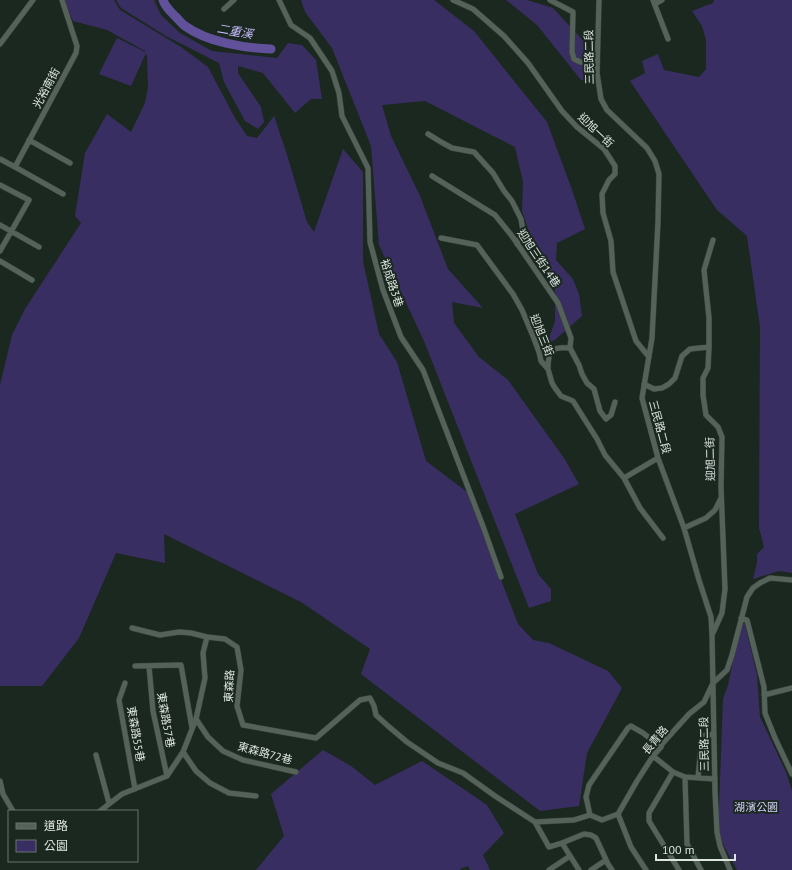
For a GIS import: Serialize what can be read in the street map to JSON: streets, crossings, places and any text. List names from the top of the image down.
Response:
{
  "streets": {
    "street": [
      "三民路二段",
      "光裕南街",
      "迎旭一街",
      "迎旭三街14巷",
      "裕成路3巷",
      "迎旭三街",
      "迎旭二街",
      "東森路",
      "東森路57巷",
      "東森路55巷",
      "長青路",
      "東森路72巷"
    ]
  },
  "crossings": [
    ["三民路二段", "迎旭一街"],
    ["三民路二段", "迎旭二街"],
    ["三民路二段", "長青路"]
  ],
  "water": ["二重溪"],
  "parks": ["湖濱公園"],
  "legend": ["道路", "公園"],
  "scale_bar": "100 m"
}
